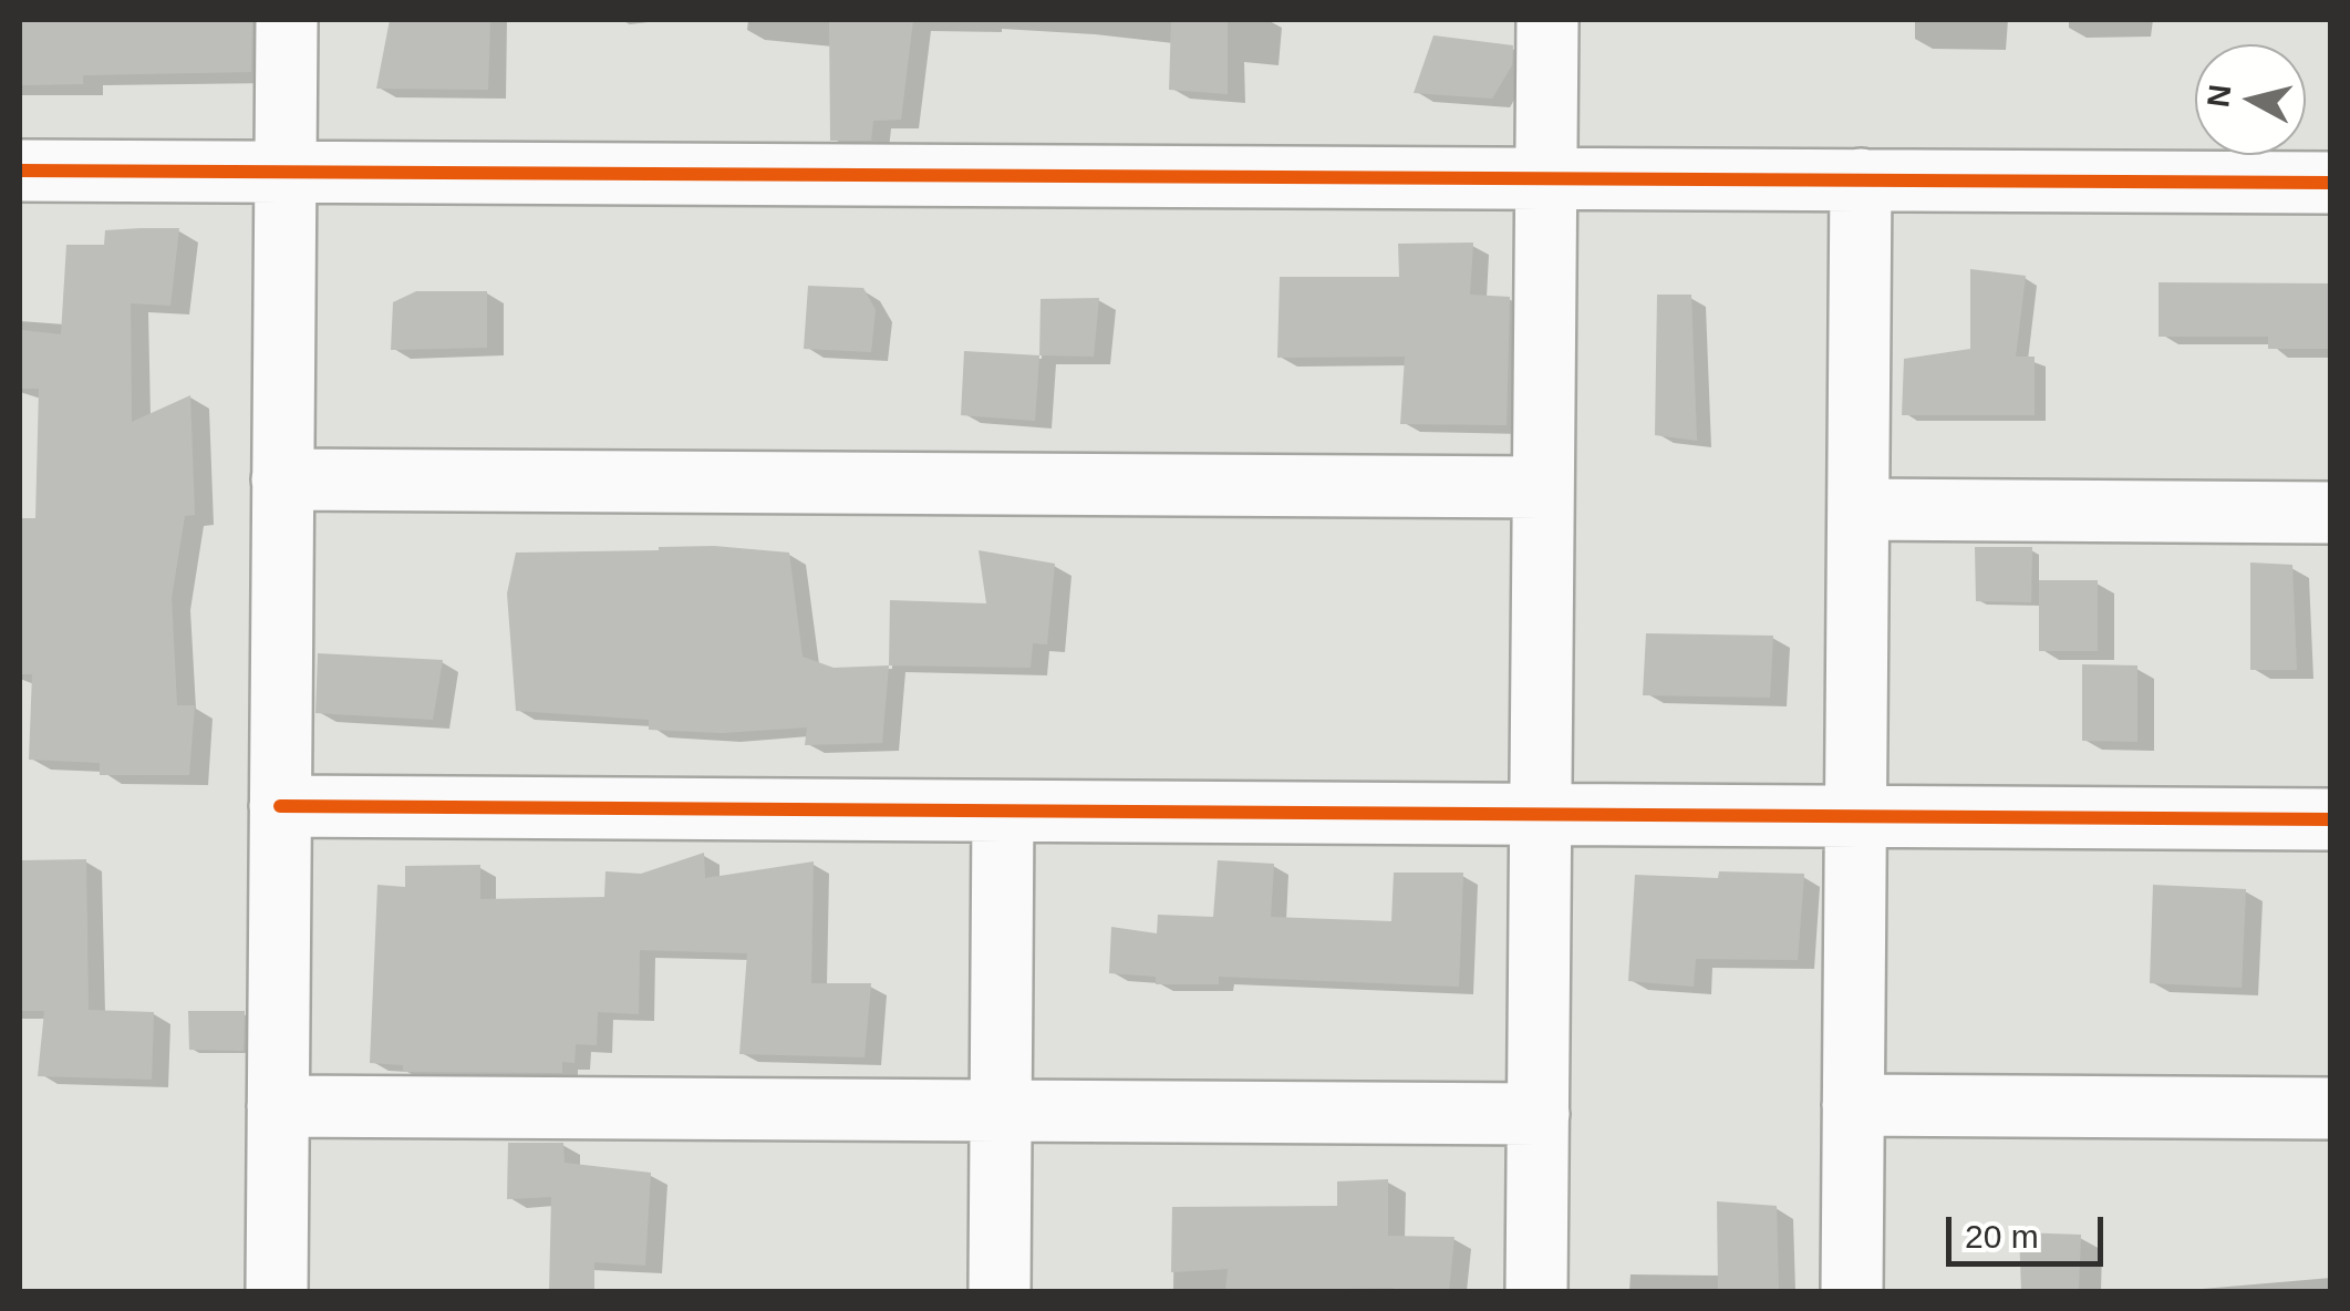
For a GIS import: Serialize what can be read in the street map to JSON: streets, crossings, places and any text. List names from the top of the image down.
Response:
{
  "scale_bar": "20 m",
  "north": "left"
}
